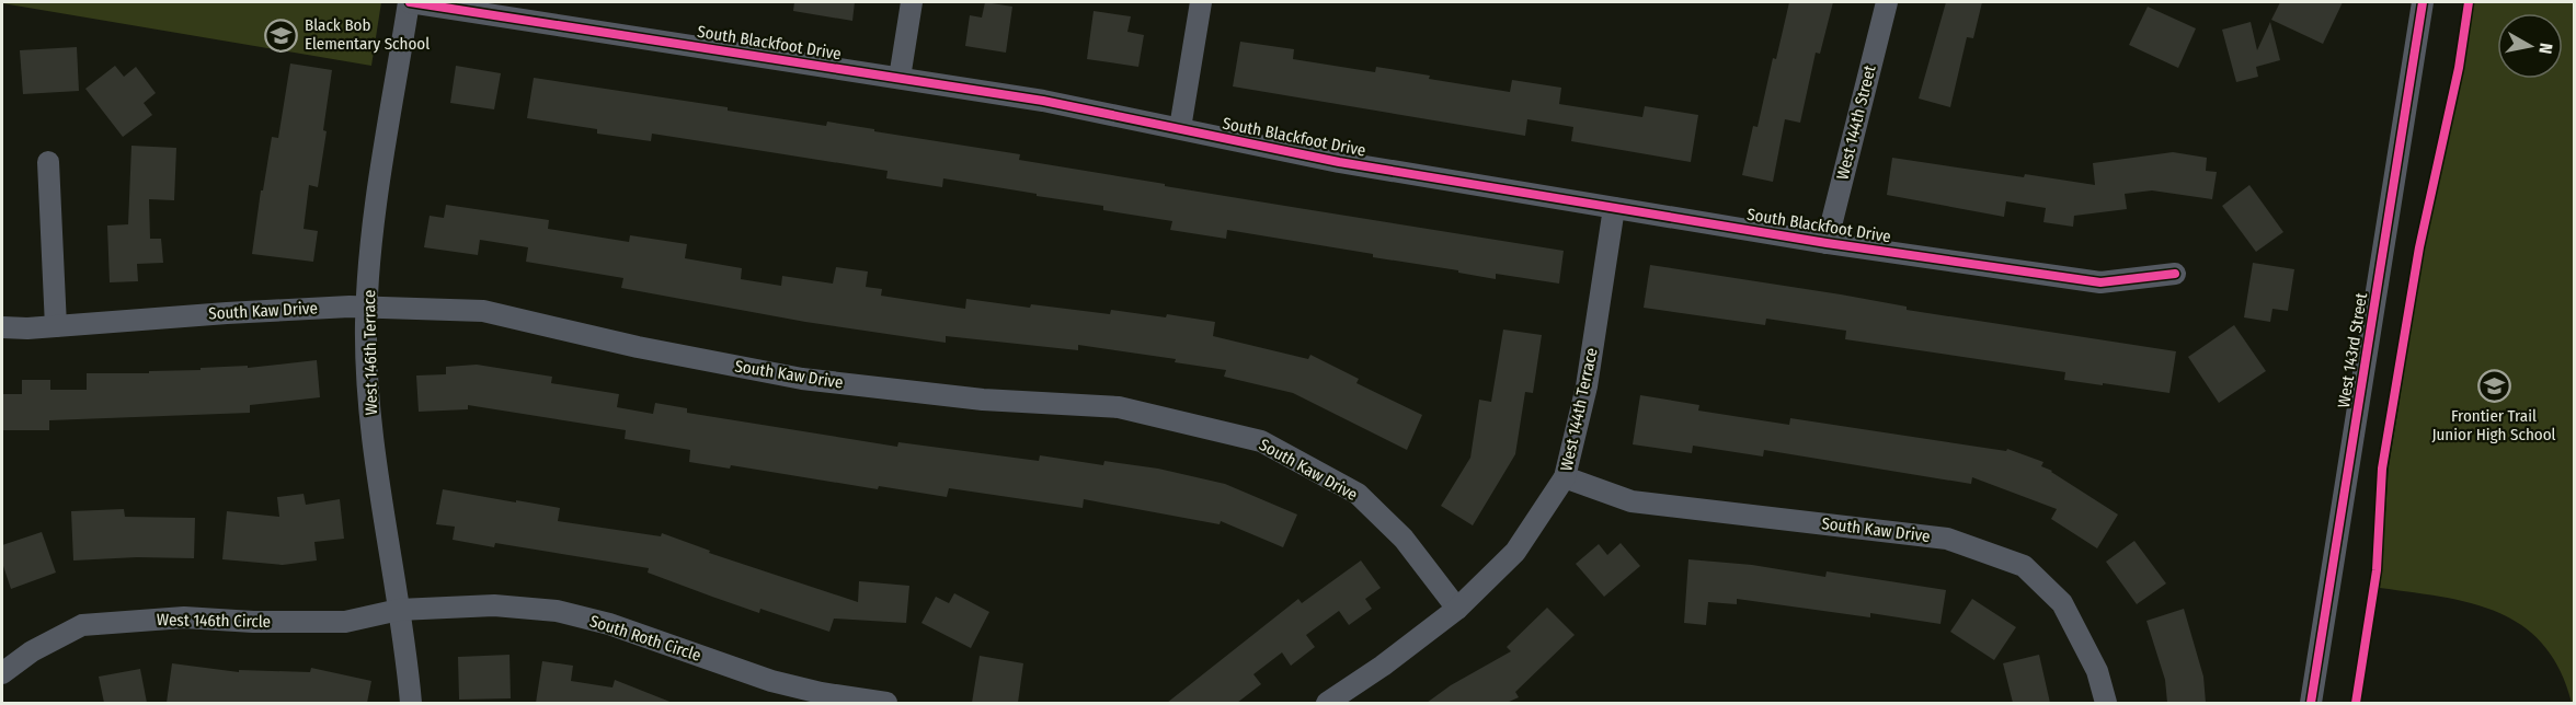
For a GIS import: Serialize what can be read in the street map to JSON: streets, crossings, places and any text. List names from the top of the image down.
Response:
{
  "streets": {
    "street": [
      "South Blackfoot Drive",
      "West 144th Street",
      "South Kaw Drive",
      "West 143rd Street",
      "West 146th Terrace",
      "West 144th Terrace",
      "West 146th Circle",
      "South Roth Circle"
    ]
  },
  "crossings": [
    ["South Blackfoot Drive", "West 144th Street"],
    ["South Blackfoot Drive", "West 146th Terrace"],
    ["South Blackfoot Drive", "West 144th Terrace"],
    ["South Kaw Drive", "West 146th Terrace"],
    ["South Kaw Drive", "West 144th Terrace"],
    ["West 146th Terrace", "West 146th Circle"],
    ["West 146th Terrace", "South Roth Circle"],
    ["West 146th Circle", "South Roth Circle"]
  ],
  "places": {
    "school or university": ["Black Bob Elementary School", "Frontier Trail Junior High School"]
  },
  "north": "right"
}
